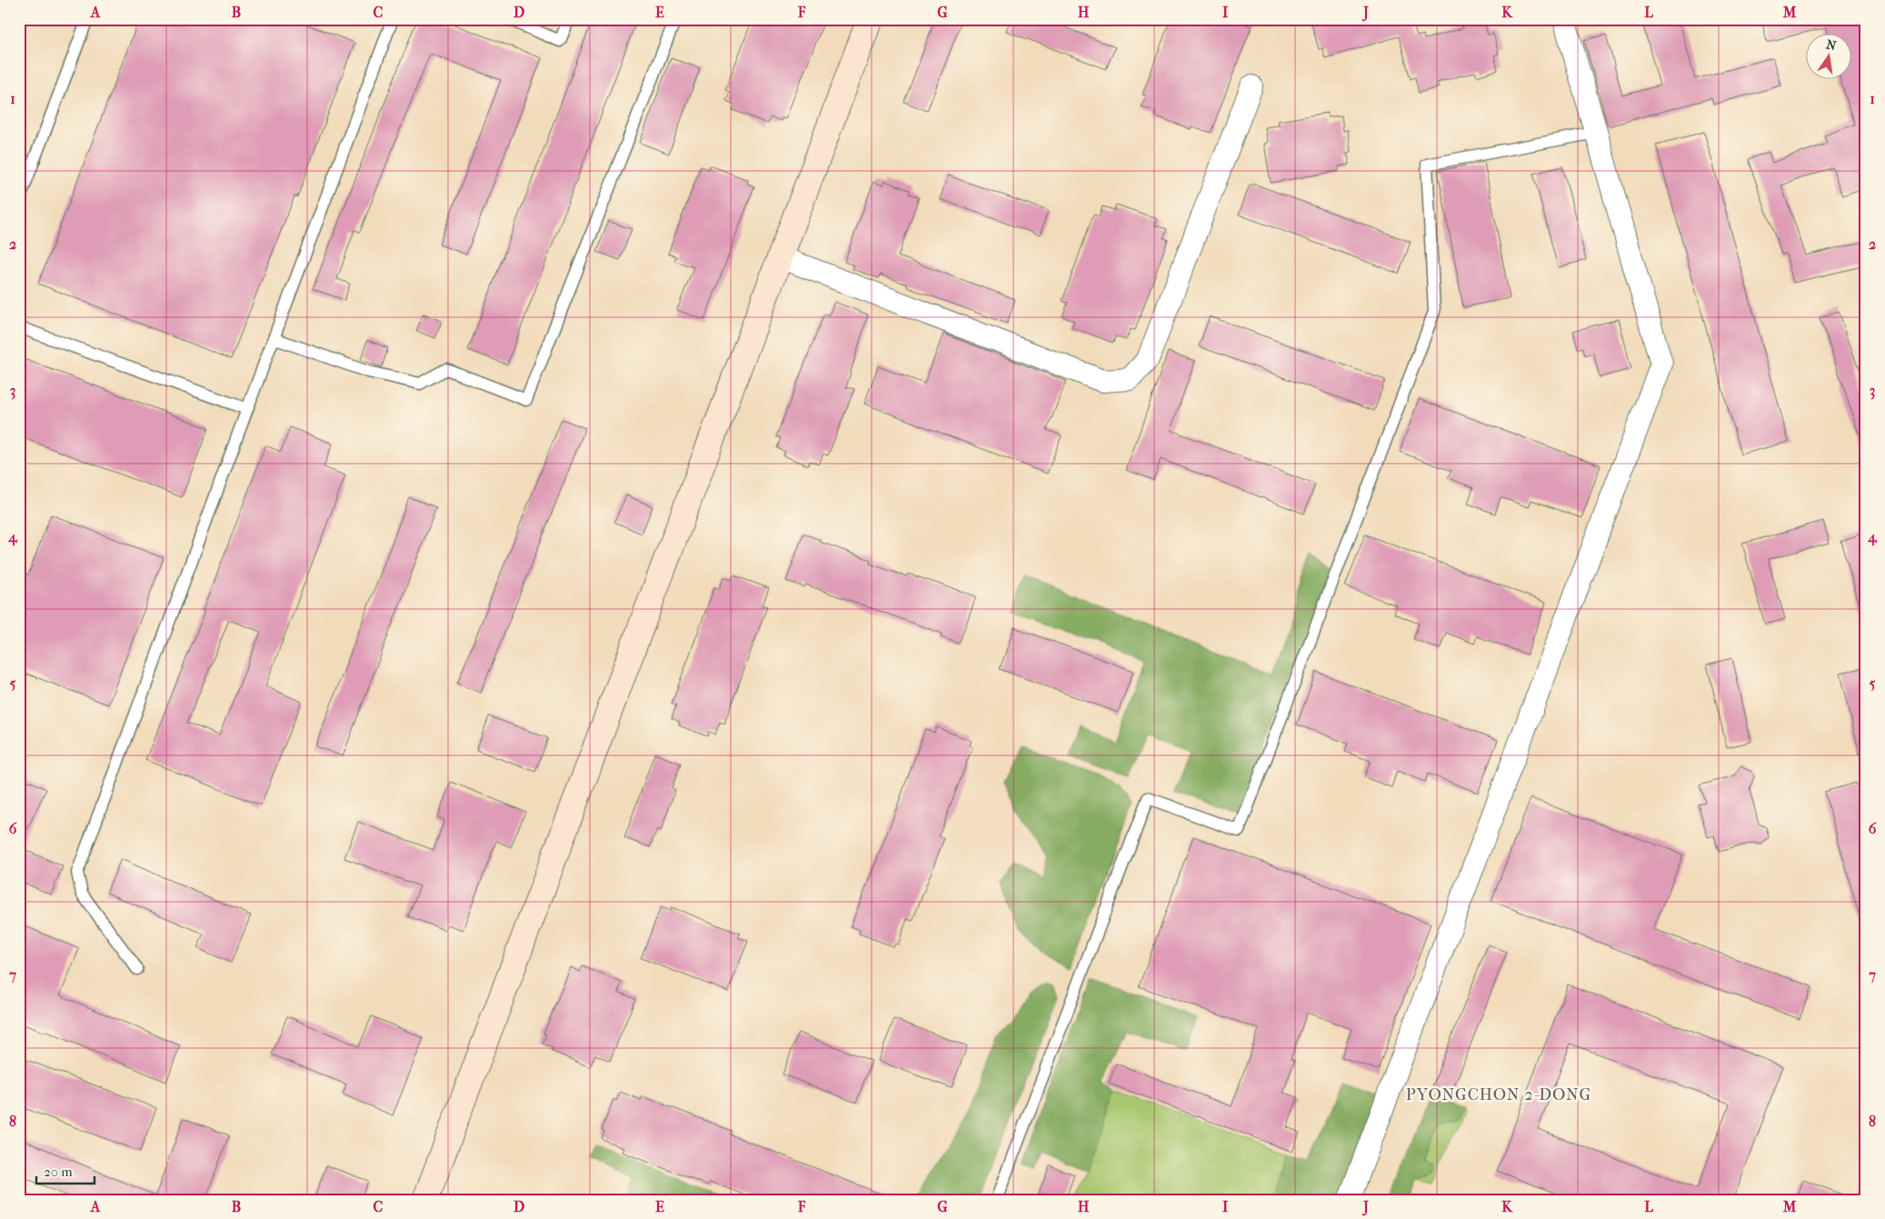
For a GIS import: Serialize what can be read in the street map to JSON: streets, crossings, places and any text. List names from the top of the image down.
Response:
{
  "districts": ["PYONGCHON 2-DONG"],
  "scale_bar": "20 m",
  "north": "top",
  "grid": {
    "columns": [
      "A",
      "B",
      "C",
      "D",
      "E",
      "F",
      "G",
      "H",
      "I",
      "J",
      "K",
      "L",
      "M"
    ],
    "rows": [
      "1",
      "2",
      "3",
      "4",
      "5",
      "6",
      "7",
      "8"
    ]
  }
}
